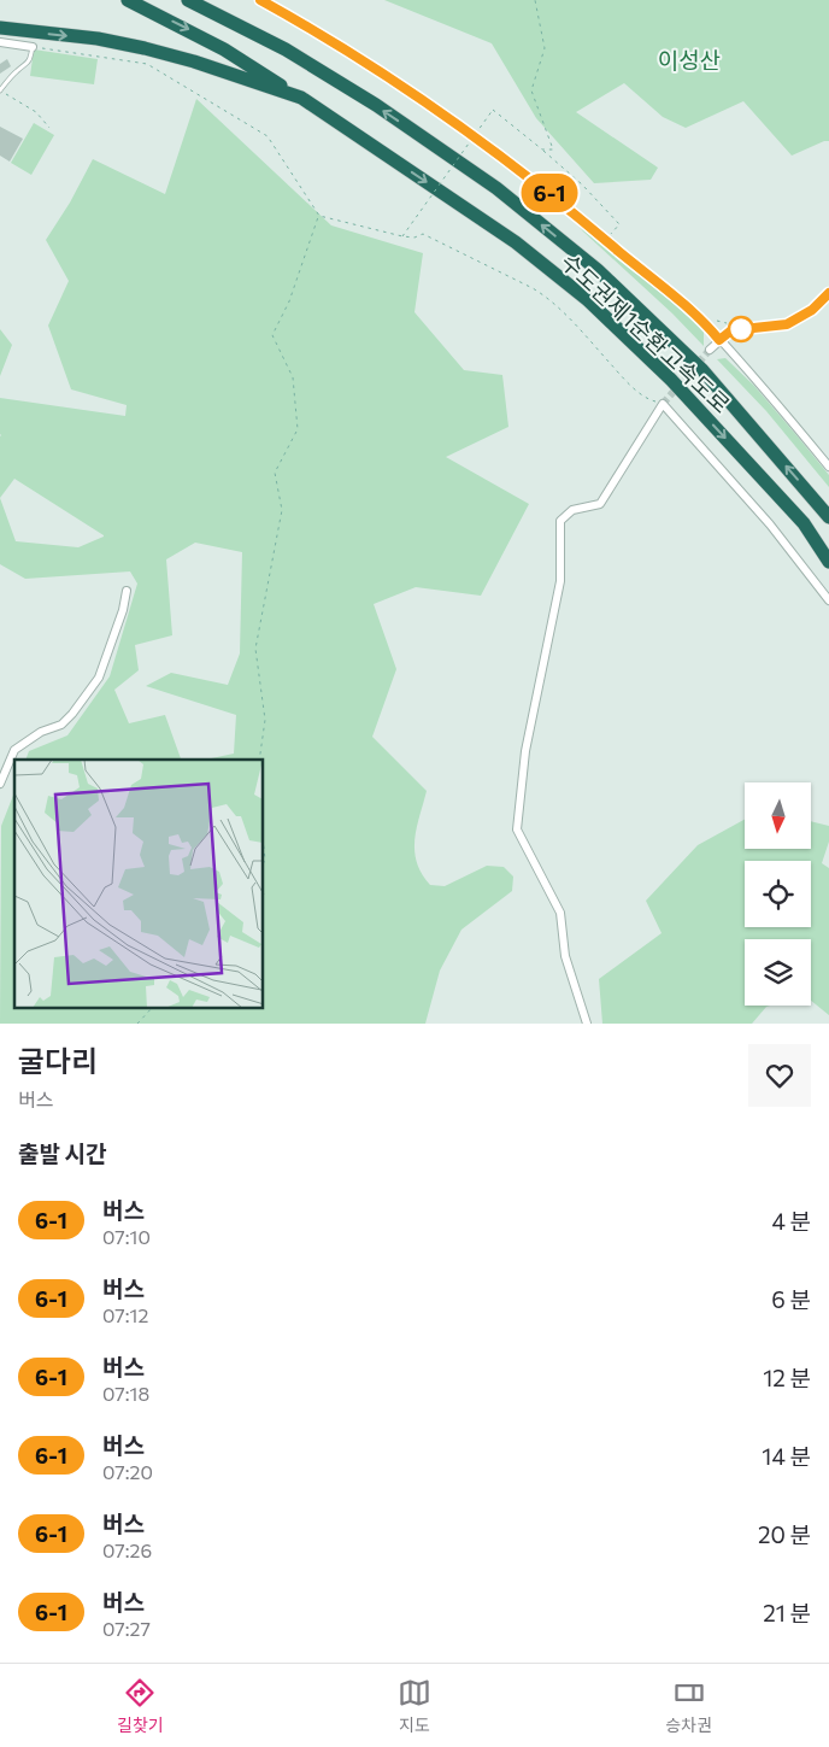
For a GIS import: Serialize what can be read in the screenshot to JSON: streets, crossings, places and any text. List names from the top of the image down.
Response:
{
  "streets": {
    "highway": ["수도권제1순환고속도로"]
  },
  "parks": ["이성산"],
  "lines": ["bus line 6-1"],
  "north": "bottom",
  "page": {
    "on_map": "6-1",
    "heading": [
      ["굴다리", "버스"],
      "출발 시간"
    ],
    "list": [
      {
        "mark": "6-1",
        "name": "버스",
        "note": "07:10",
        "value": "4 분"
      },
      {
        "mark": "6-1",
        "name": "버스",
        "note": "07:12",
        "value": "6 분"
      },
      {
        "mark": "6-1",
        "name": "버스",
        "note": "07:18",
        "value": "12 분"
      },
      {
        "mark": "6-1",
        "name": "버스",
        "note": "07:20",
        "value": "14 분"
      },
      {
        "mark": "6-1",
        "name": "버스",
        "note": "07:26",
        "value": "20 분"
      },
      {
        "mark": "6-1",
        "name": "버스",
        "note": "07:27",
        "value": "21 분"
      }
    ],
    "tabs": ["길찾기", "지도", "승차권"]
  }
}
